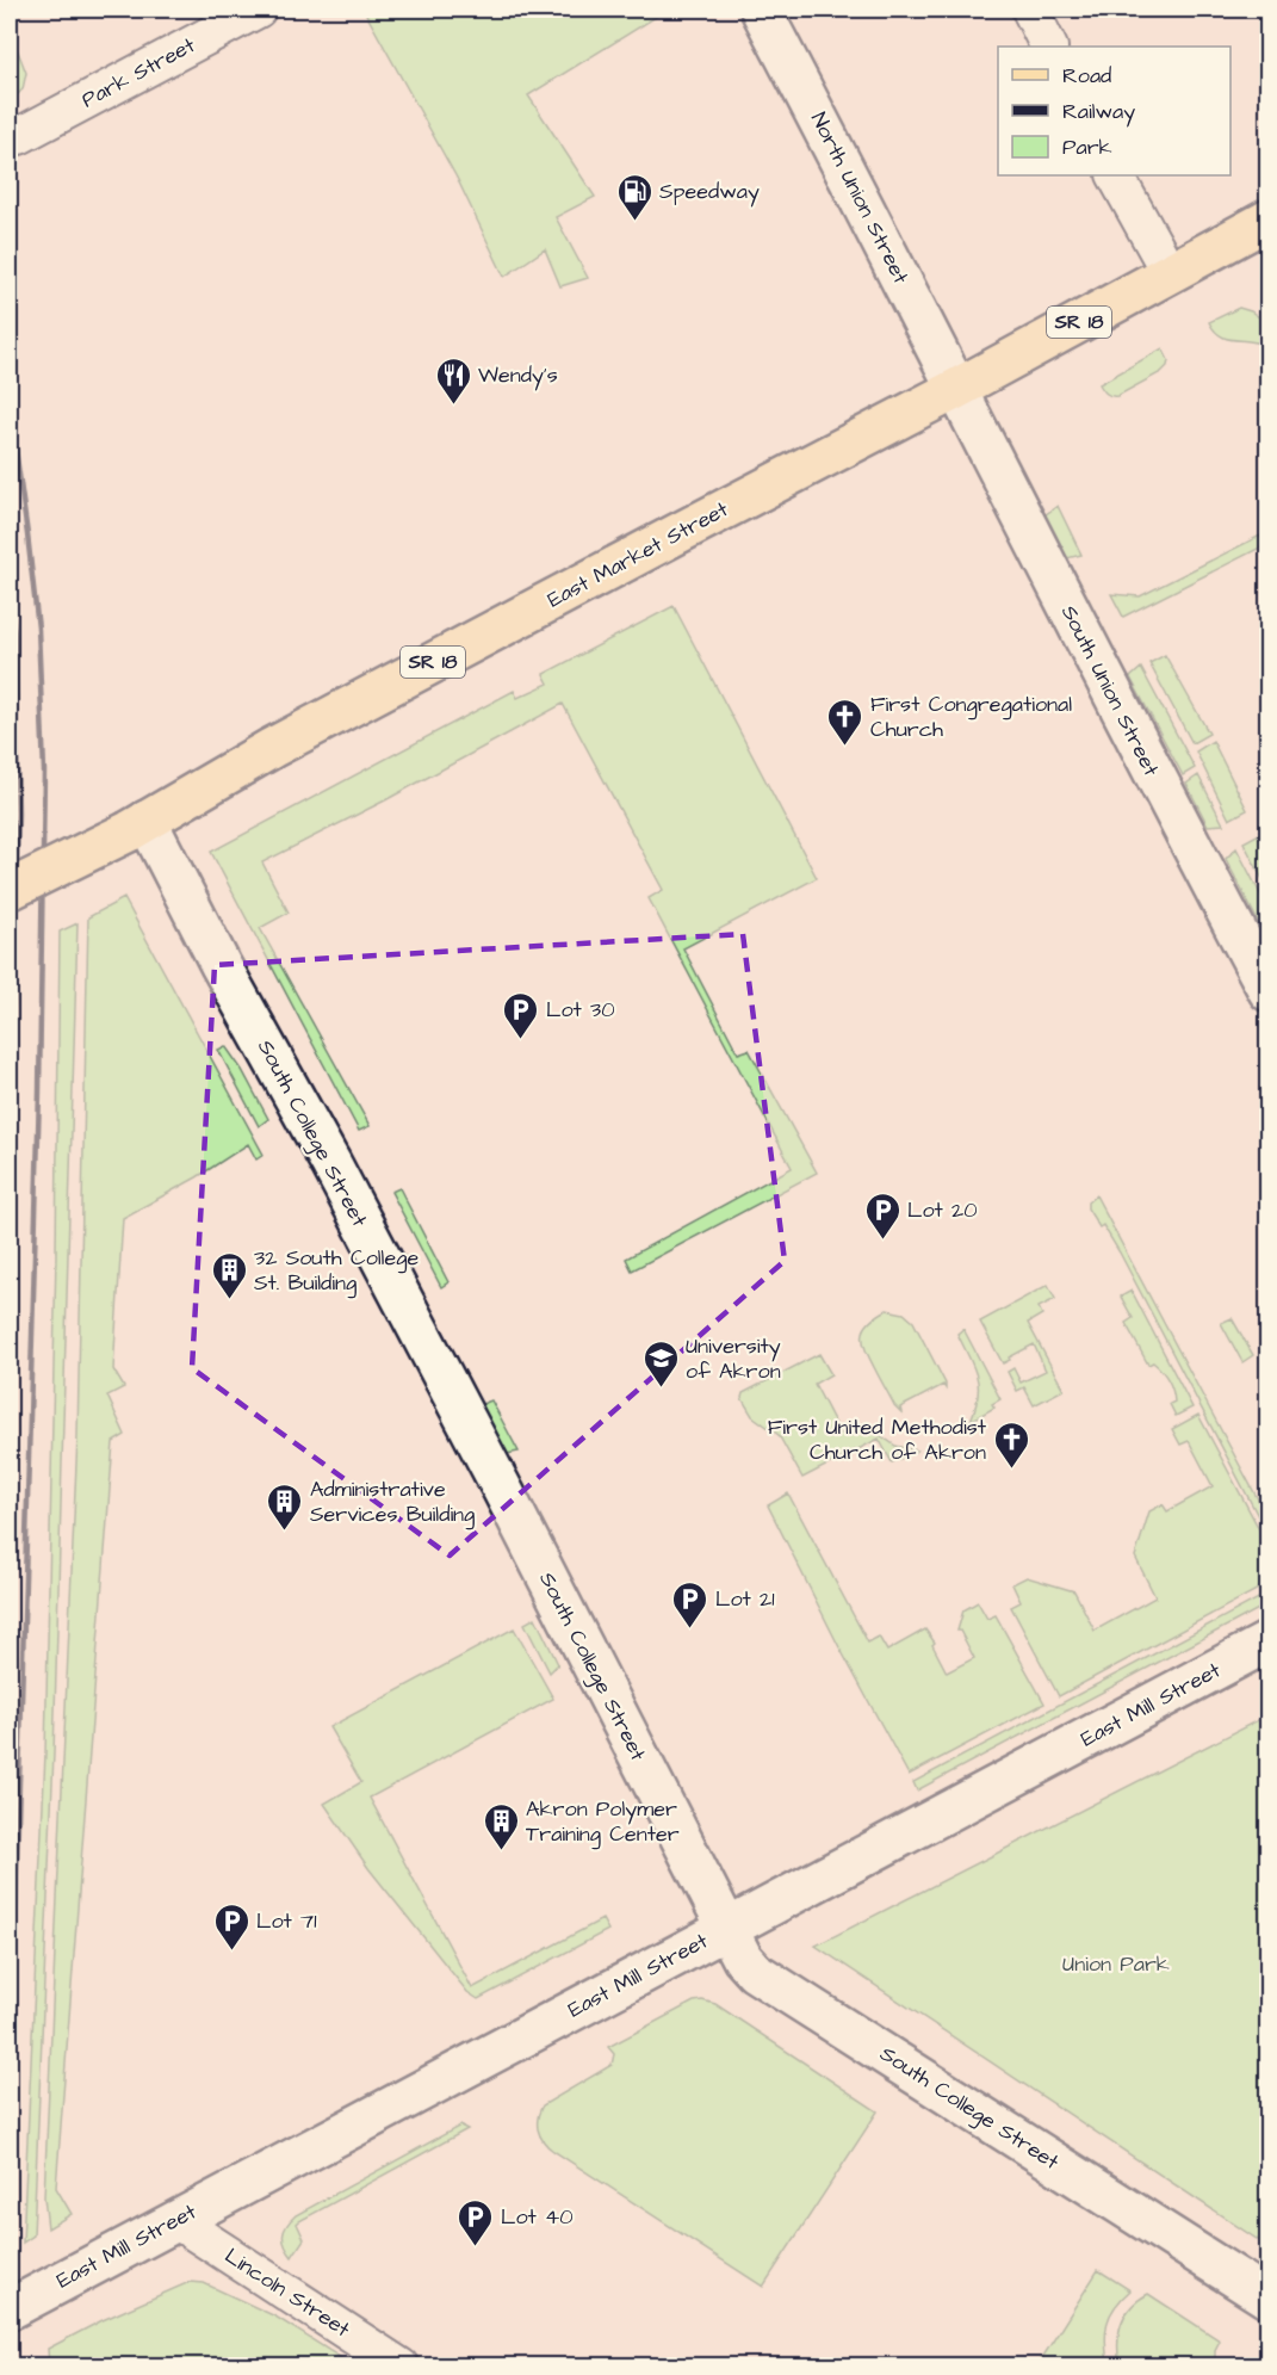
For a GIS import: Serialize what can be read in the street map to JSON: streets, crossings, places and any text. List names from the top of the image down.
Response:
{
  "streets": {
    "main road": ["SR 18", "East Market Street"],
    "street": [
      "Park Street",
      "North Union Street",
      "South Union Street",
      "South College Street",
      "East Mill Street",
      "Lincoln Street"
    ]
  },
  "crossings": [
    ["North Union Street", "East Market Street"],
    ["North Union Street", "South Union Street"],
    ["East Market Street", "South Union Street"],
    ["East Market Street", "South College Street"],
    ["South College Street", "East Mill Street"],
    ["East Mill Street", "Lincoln Street"]
  ],
  "parks": ["Union Park"],
  "places": {
    "fuel station": ["Speedway"],
    "restaurant": ["Wendy's"],
    "church": ["First Congregational Church", "First United Methodist Church of Akron"],
    "parking": [
      "Lot 30",
      "Lot 20",
      "Lot 21",
      "Lot 71",
      "Lot 40"
    ],
    "building": ["32 South College St. Building", "Administrative Services Building", "Akron Polymer Training Center"],
    "school or university": ["University of Akron"]
  },
  "legend": ["Road", "Railway", "Park"]
}
